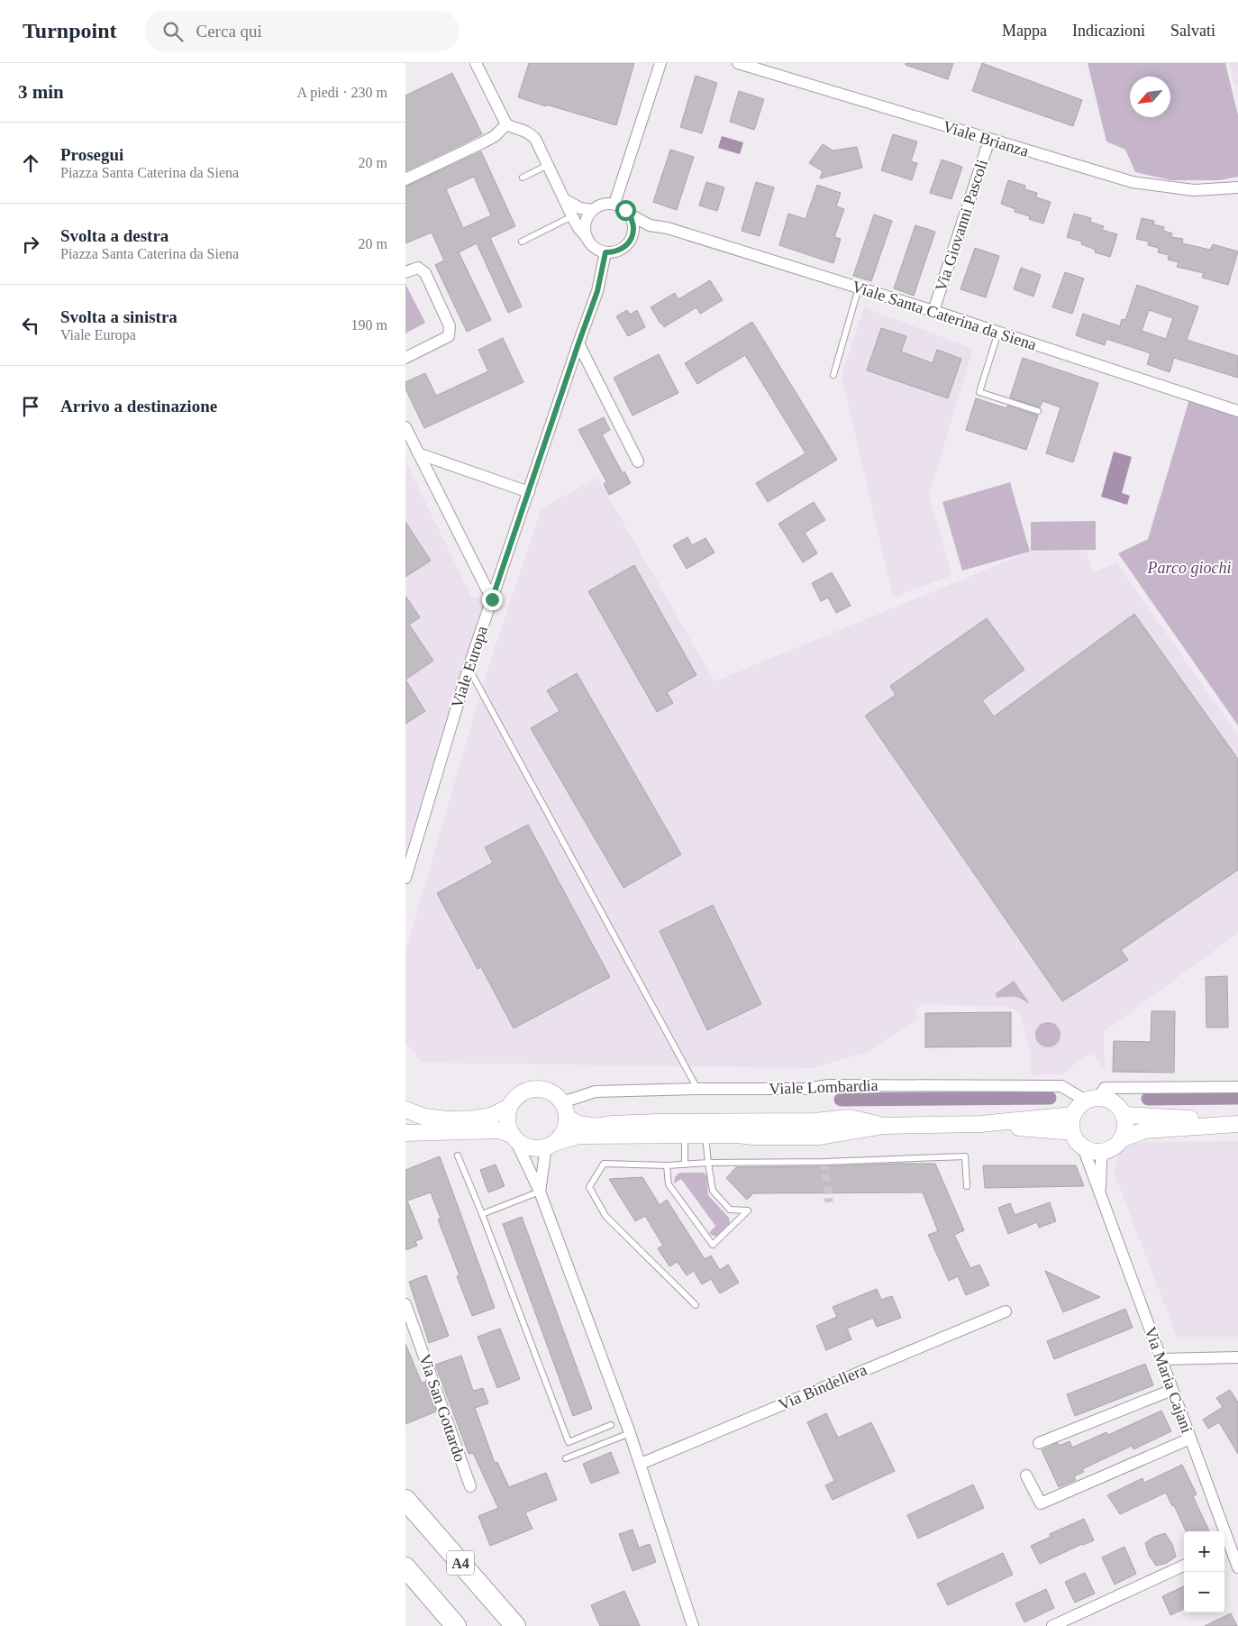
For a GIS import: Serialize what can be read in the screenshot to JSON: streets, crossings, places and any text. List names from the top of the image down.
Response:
{
  "streets": {
    "highway": ["A4"],
    "main road": ["Viale Lombardia"],
    "street": [
      "Viale Brianza",
      "Via Giovanni Pascoli",
      "Viale Santa Caterina da Siena",
      "Viale Europa",
      "Via Maria Cajani",
      "Via Bindellera",
      "Via San Gottardo"
    ]
  },
  "crossings": [
    ["Viale Brianza", "Via Giovanni Pascoli"],
    ["Via Giovanni Pascoli", "Viale Santa Caterina da Siena"],
    ["Viale Santa Caterina da Siena", "Viale Europa"],
    ["Viale Lombardia", "Via Maria Cajani"]
  ],
  "parks": ["Parco giochi"],
  "north": "bottom left",
  "page": {
    "header": "Turnpoint",
    "search": "Cerca qui",
    "nav": ["Mappa", "Indicazioni", "Salvati"],
    "heading": ["3 min", "A piedi · 230 m"],
    "list": [
      ["Prosegui", "Piazza Santa Caterina da Siena", "20 m"],
      ["Svolta a destra", "Piazza Santa Caterina da Siena", "20 m"],
      ["Svolta a sinistra", "Viale Europa", "190 m"],
      "Arrivo a destinazione"
    ],
    "map_buttons": ["+", "−"]
  }
}
